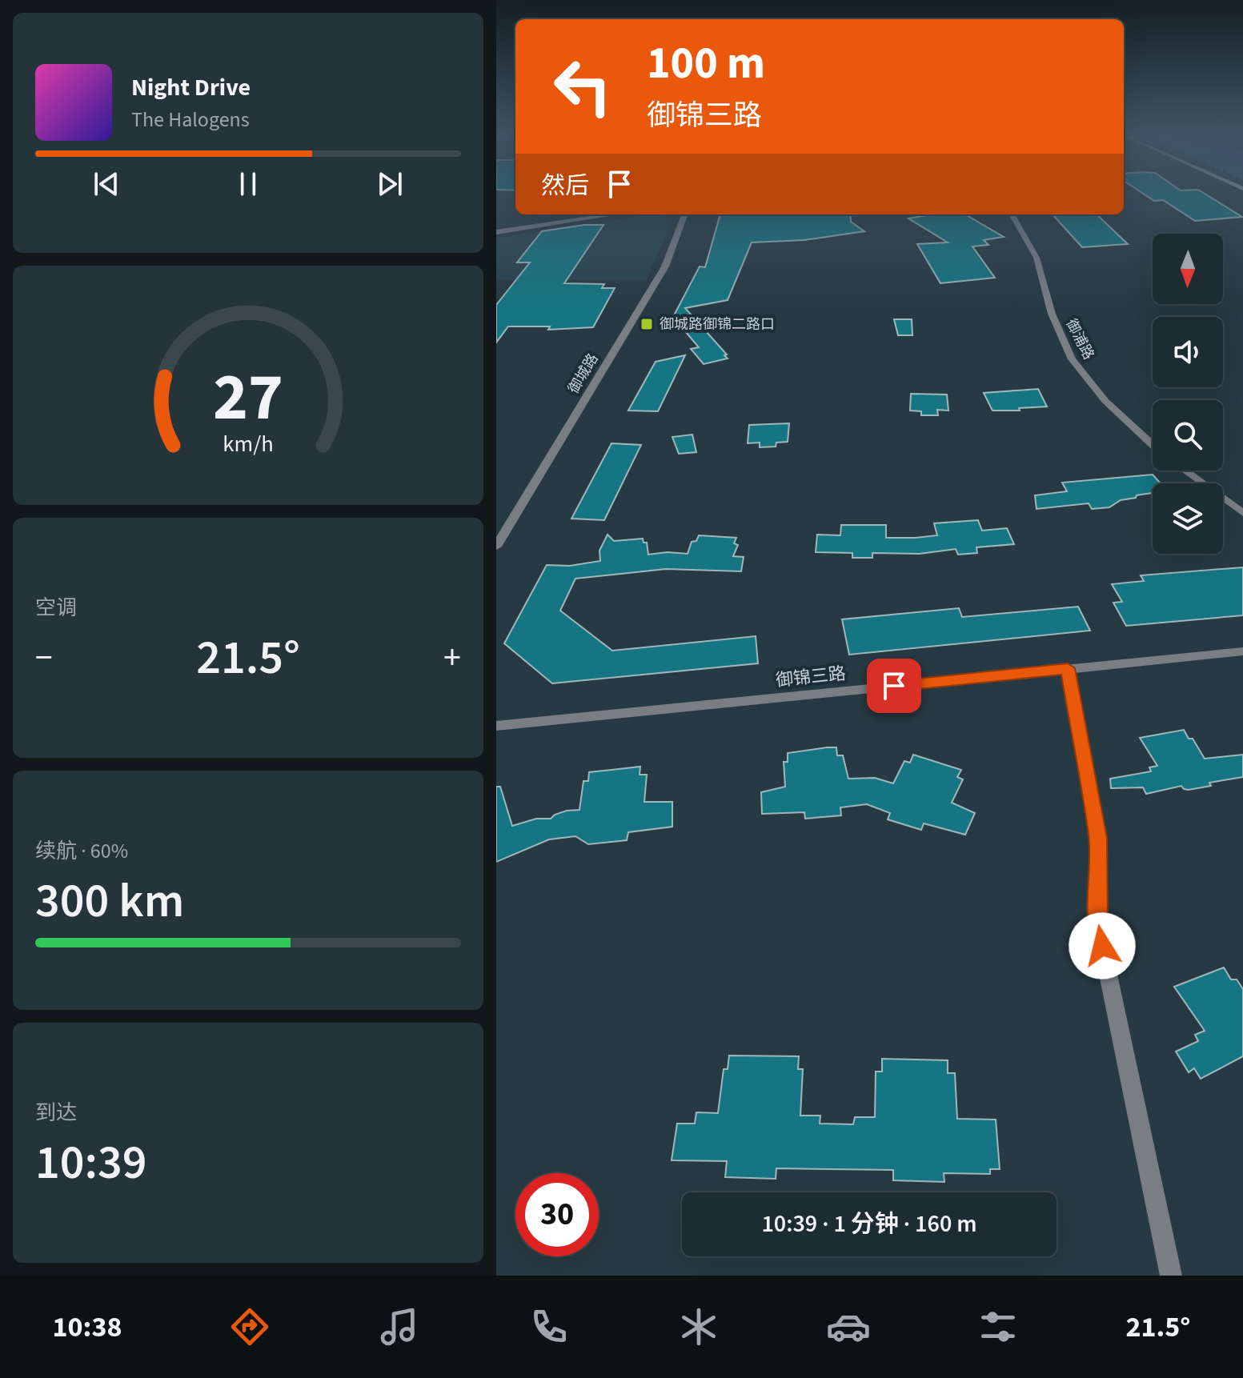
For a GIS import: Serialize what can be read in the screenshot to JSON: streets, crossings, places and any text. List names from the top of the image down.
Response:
{
  "streets": {
    "street": ["御浦路", "御城路", "御锦三路"]
  },
  "places": {
    "transit": ["御城路御锦二路口"]
  },
  "north": "bottom",
  "page": {
    "turn": ["100 m", "御锦三路"],
    "song": ["Night Drive", "The Halogens"],
    "then": "然后",
    "tile": [
      "空调",
      ["续航 · 60%", "300 km"],
      ["到达", "10:39"]
    ],
    "heat": ["−", "21.5°", "+"],
    "limit": "30",
    "trip": "10:39 · 1 分钟 · 160 m",
    "tabs": ["10:38", "21.5°"],
    "gauge": ["27", "km/h"]
  }
}
